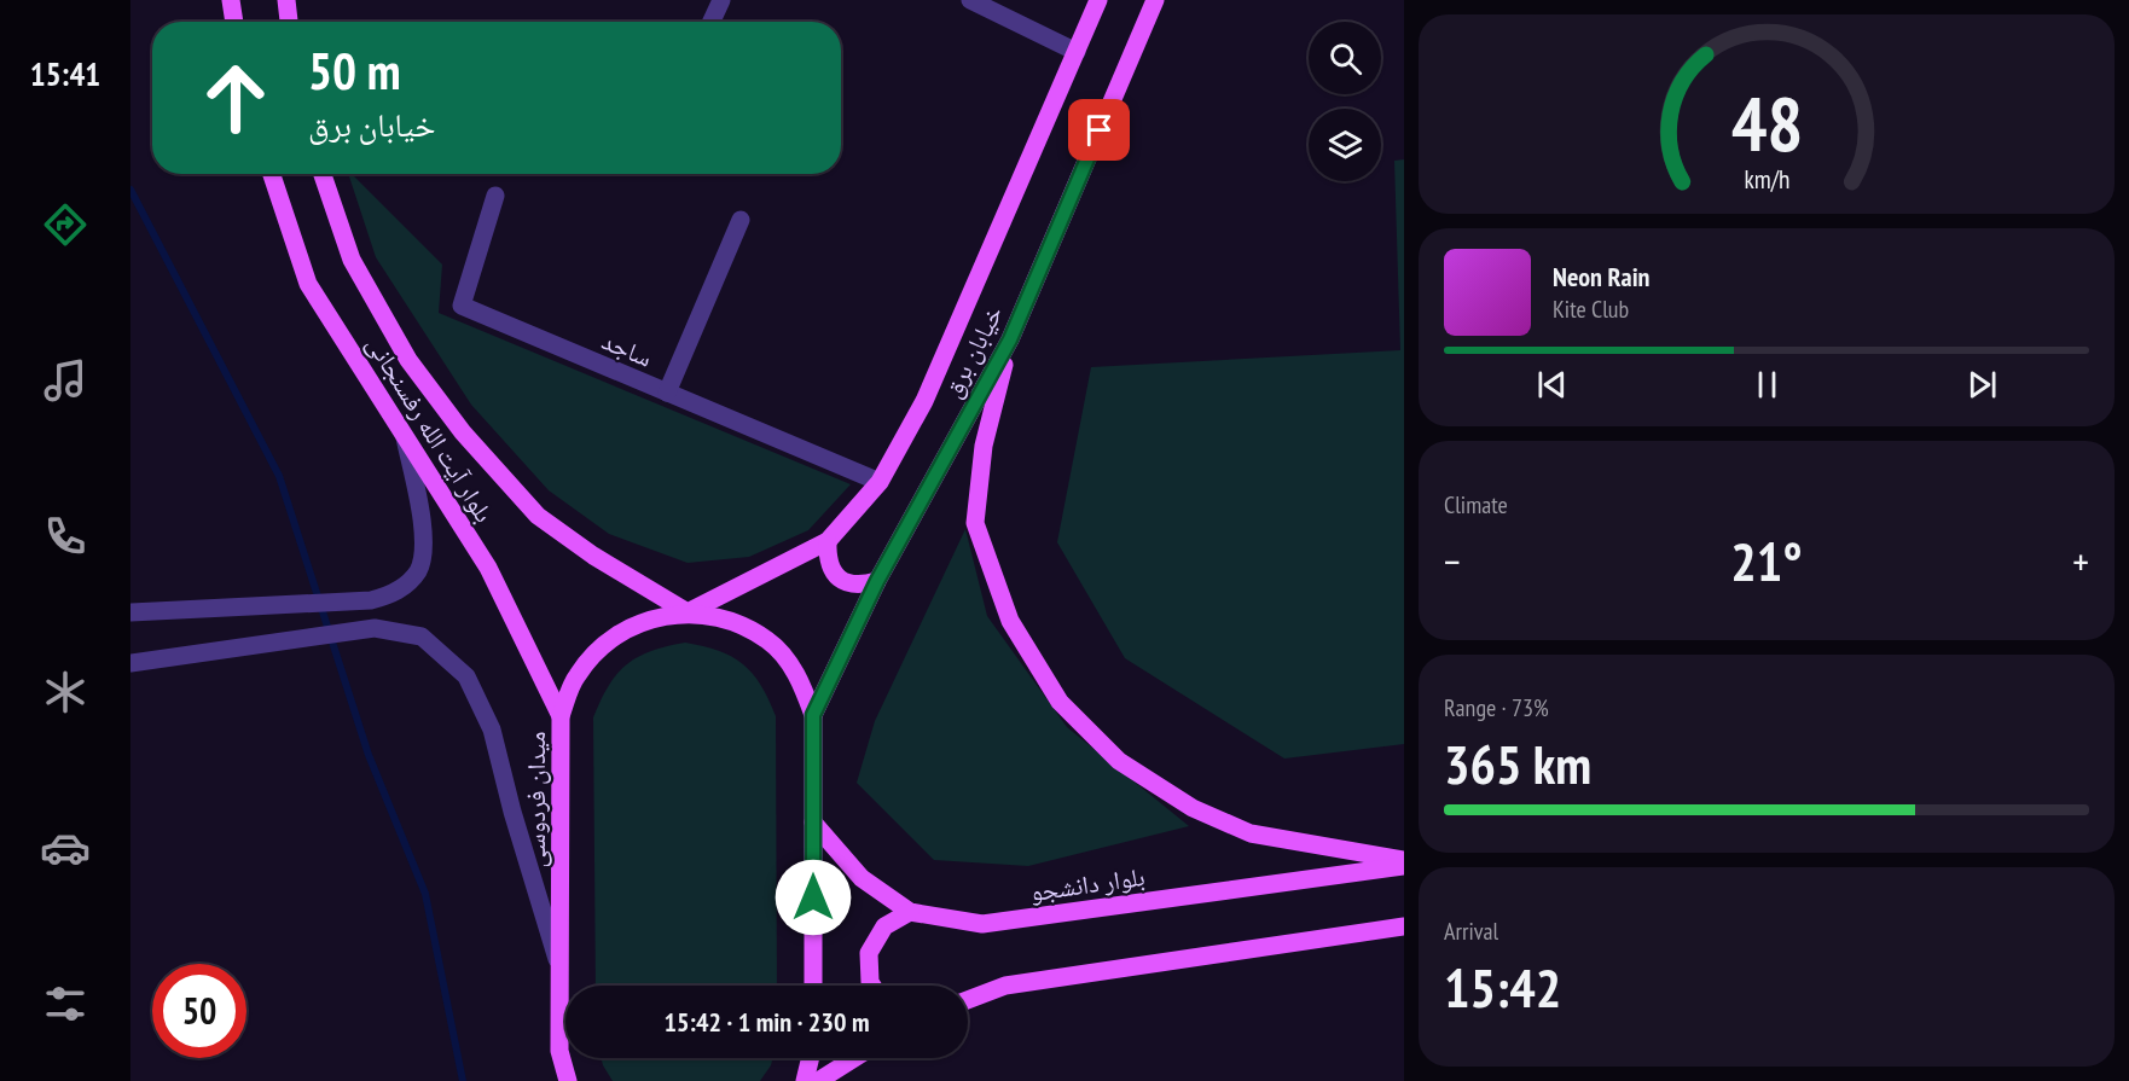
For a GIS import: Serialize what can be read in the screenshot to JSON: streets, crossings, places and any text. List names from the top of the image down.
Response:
{
  "streets": {
    "main road": [
      "خیابان برق",
      "بلوار آیت الله رفسنجانی",
      "میدان فردوسی",
      "بلوار دانشجو"
    ],
    "street": ["ساجد"]
  },
  "crossings": [
    ["ساجد", "خیابان برق"],
    ["خیابان برق", "بلوار آیت الله رفسنجانی"],
    ["خیابان برق", "میدان فردوسی"],
    ["بلوار آیت الله رفسنجانی", "میدان فردوسی"],
    ["میدان فردوسی", "بلوار دانشجو"]
  ],
  "page": {
    "tabs": "15:41",
    "turn": ["50 m", "خیابان برق"],
    "song": ["Neon Rain", "Kite Club"],
    "tile": [
      "Climate",
      ["Range · 73%", "365 km"],
      ["Arrival", "15:42"]
    ],
    "heat": ["−", "21°", "+"],
    "limit": "50",
    "trip": "15:42 · 1 min · 230 m",
    "gauge": ["48", "km/h"]
  }
}
